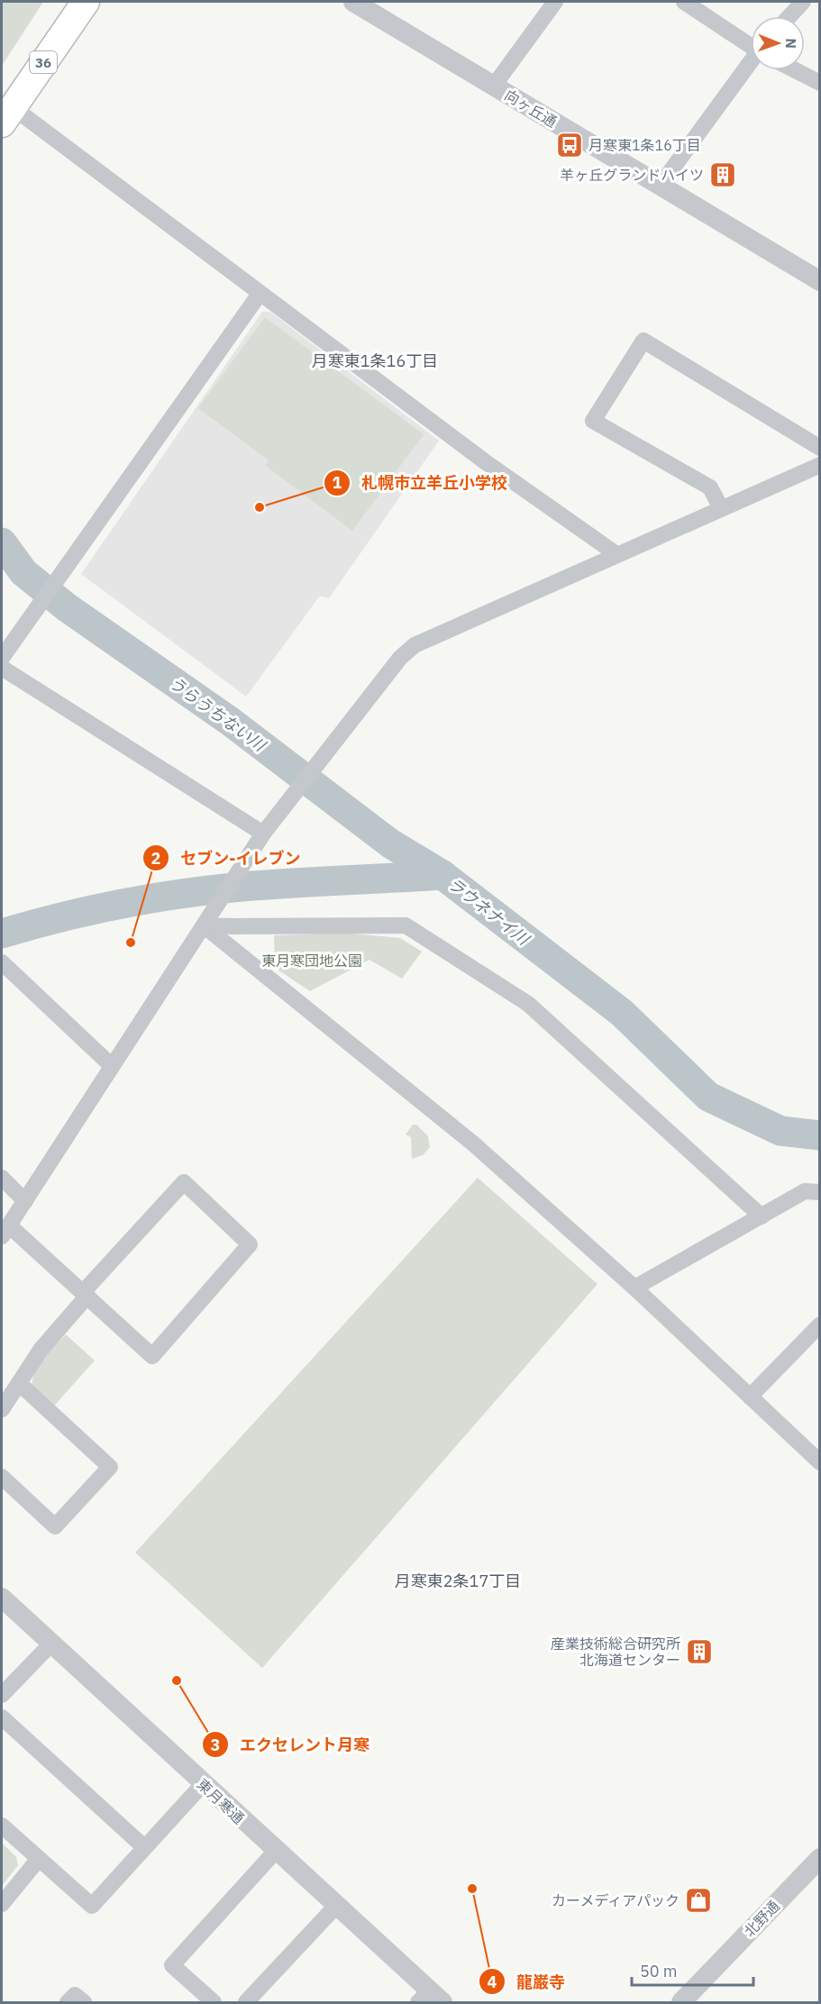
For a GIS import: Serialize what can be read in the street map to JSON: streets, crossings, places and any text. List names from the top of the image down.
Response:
{
  "streets": {
    "highway": ["36"],
    "street": ["向ヶ丘通", "東月寒通", "北野通"]
  },
  "districts": ["月寒東1条16丁目", "月寒東2条17丁目"],
  "water": ["うらうちない川", "ラウネナイ川"],
  "parks": ["東月寒団地公園"],
  "places": {
    "bus stop": ["月寒東1条16丁目"],
    "building": ["羊ヶ丘グランドハイツ", "産業技術総合研究所 北海道センター"],
    "other": [
      "札幌市立羊丘小学校",
      "セブン-イレブン",
      "エクセレント月寒",
      "龍巌寺"
    ],
    "shop": ["カーメディアパック"]
  },
  "scale_bar": "50 m",
  "north": "right"
}
